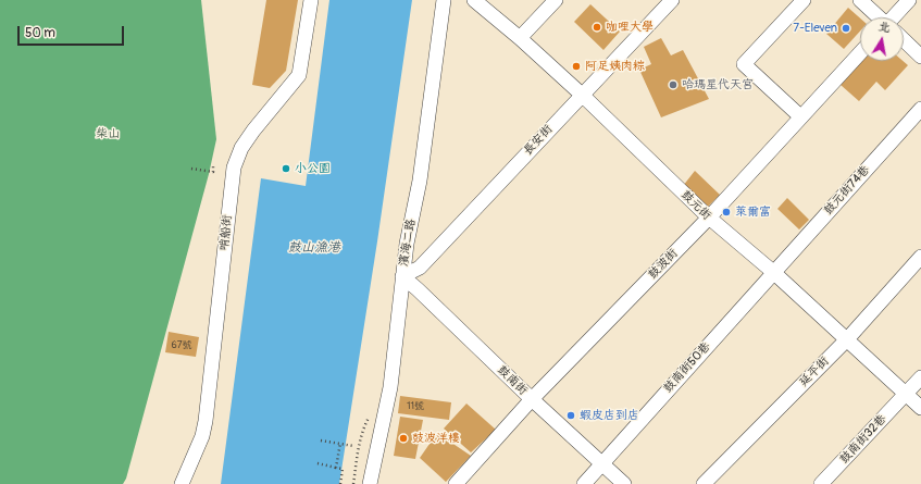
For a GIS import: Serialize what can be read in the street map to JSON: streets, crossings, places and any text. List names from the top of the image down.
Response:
{
  "streets": {
    "street": [
      "長安街",
      "鼓元街74巷",
      "鼓元街",
      "哨船街",
      "濱海二路",
      "鼓波街",
      "鼓南街50巷",
      "延平街",
      "鼓南街",
      "鼓南街32巷"
    ]
  },
  "crossings": [
    ["長安街", "鼓元街"],
    ["長安街", "濱海二路"],
    ["長安街", "鼓南街"],
    ["鼓元街74巷", "鼓元街"],
    ["鼓元街74巷", "鼓南街50巷"],
    ["鼓元街", "鼓波街"],
    ["鼓元街", "鼓南街50巷"],
    ["鼓元街", "延平街"],
    ["鼓元街", "鼓南街32巷"],
    ["濱海二路", "鼓南街"],
    ["鼓波街", "鼓南街"],
    ["鼓南街50巷", "鼓南街"]
  ],
  "water": ["鼓山漁港"],
  "parks": ["柴山"],
  "places": [
    "咖哩大學",
    "7-Eleven",
    "阿足姨肉粽",
    "哈瑪星代天宮",
    "小公園",
    "萊爾富",
    "蝦皮店到店",
    "鼓波洋樓"
  ],
  "house_numbers": ["67號", "11號"],
  "scale_bar": "50 m",
  "north": "top"
}
